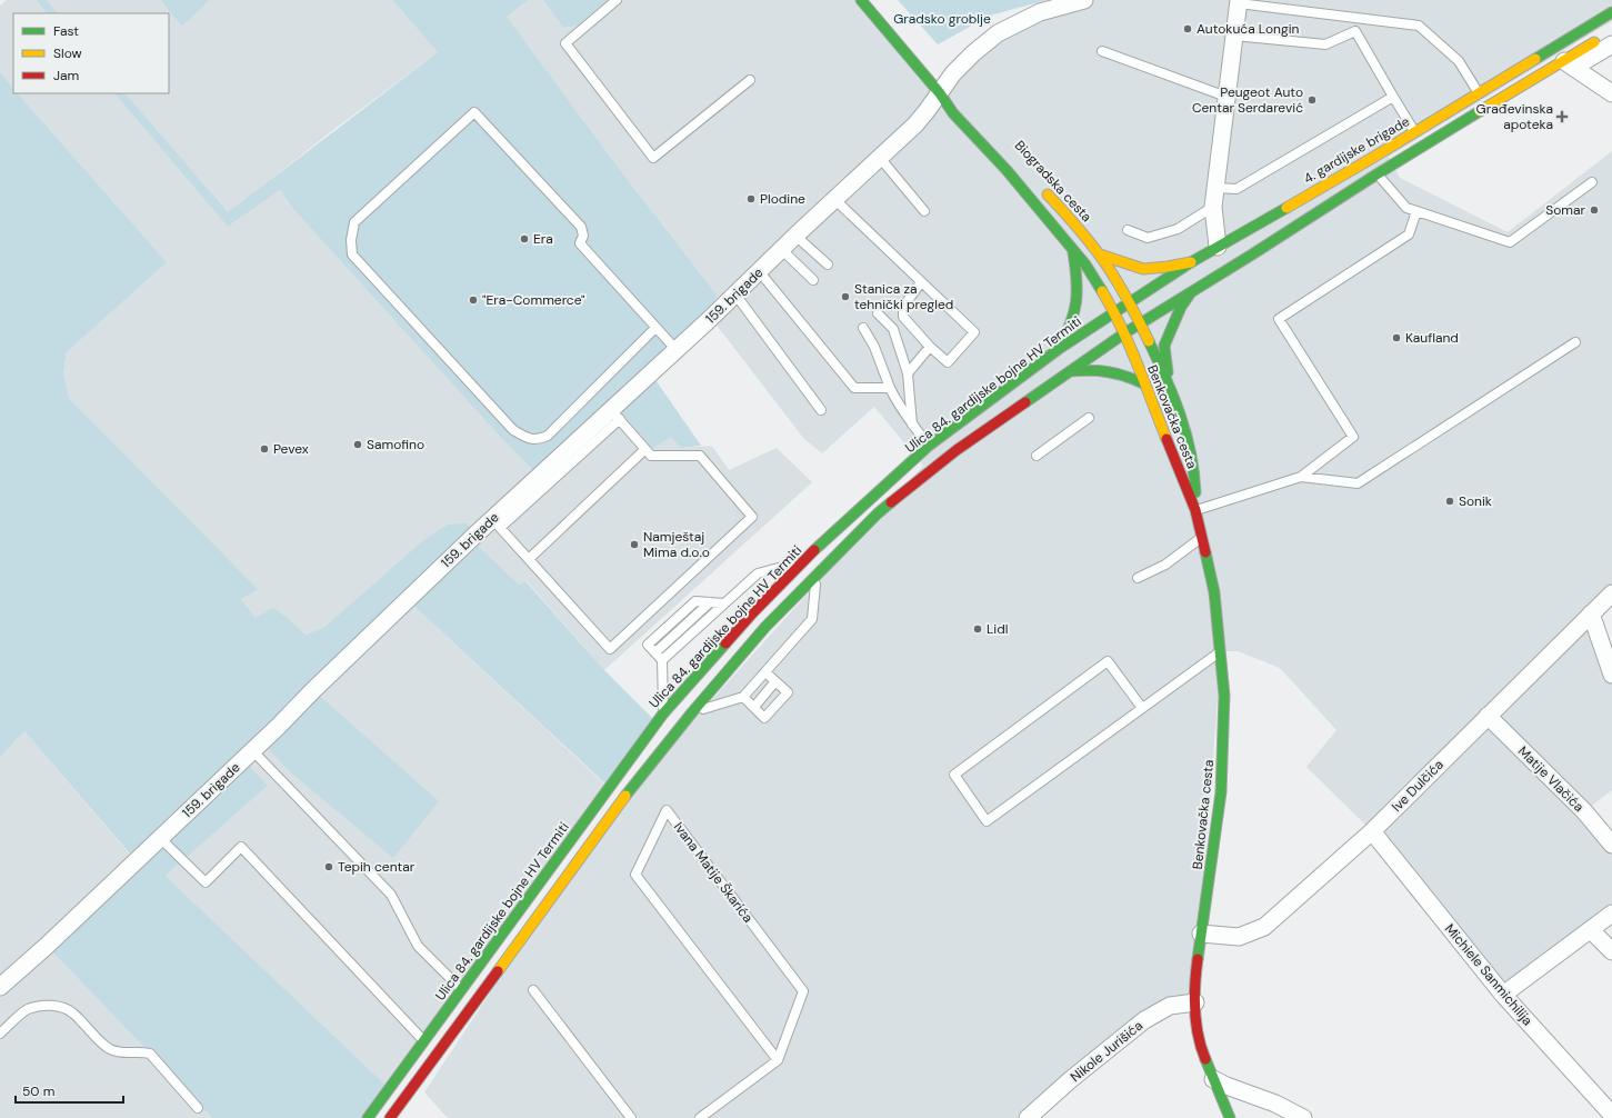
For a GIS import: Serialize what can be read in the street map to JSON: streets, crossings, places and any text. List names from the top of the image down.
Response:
{
  "streets": {
    "main road": [
      "4. gardijske brigade",
      "Biogradska cesta",
      "Ulica 84. gardijske bojne HV Termiti",
      "Benkovačka cesta"
    ],
    "street": [
      "159. brigade",
      "Matije Vlačića",
      "Ive Dulčića",
      "Michiele Sanmichilija",
      "Nikole Jurišića"
    ],
    "lane": ["Ivana Matije Škarića"]
  },
  "crossings": [
    ["4. gardijske brigade", "Biogradska cesta"],
    ["4. gardijske brigade", "Ulica 84. gardijske bojne HV Termiti"],
    ["4. gardijske brigade", "Benkovačka cesta"],
    ["Biogradska cesta", "159. brigade"],
    ["Biogradska cesta", "Ulica 84. gardijske bojne HV Termiti"],
    ["Biogradska cesta", "Benkovačka cesta"],
    ["Ulica 84. gardijske bojne HV Termiti", "Benkovačka cesta"],
    ["Benkovačka cesta", "Ive Dulčića"],
    ["Benkovačka cesta", "Nikole Jurišića"],
    ["Matije Vlačića", "Ive Dulčića"],
    ["Ive Dulčića", "Michiele Sanmichilija"]
  ],
  "parks": ["Gradsko groblje"],
  "places": {
    "other": [
      "Autokuća Longin",
      "Peugeot Auto Centar Serdarević",
      "Plodine",
      "Somar",
      "Era",
      "Stanica za tehnički pregled",
      "\"Era-Commerce\"",
      "Kaufland",
      "Samofino",
      "Pevex",
      "Sonik",
      "Namještaj Mima d.o.o",
      "Lidl",
      "Tepih centar"
    ],
    "health": ["Građevinska apoteka"]
  },
  "legend": ["Fast", "Slow", "Jam"],
  "scale_bar": "50 m"
}
